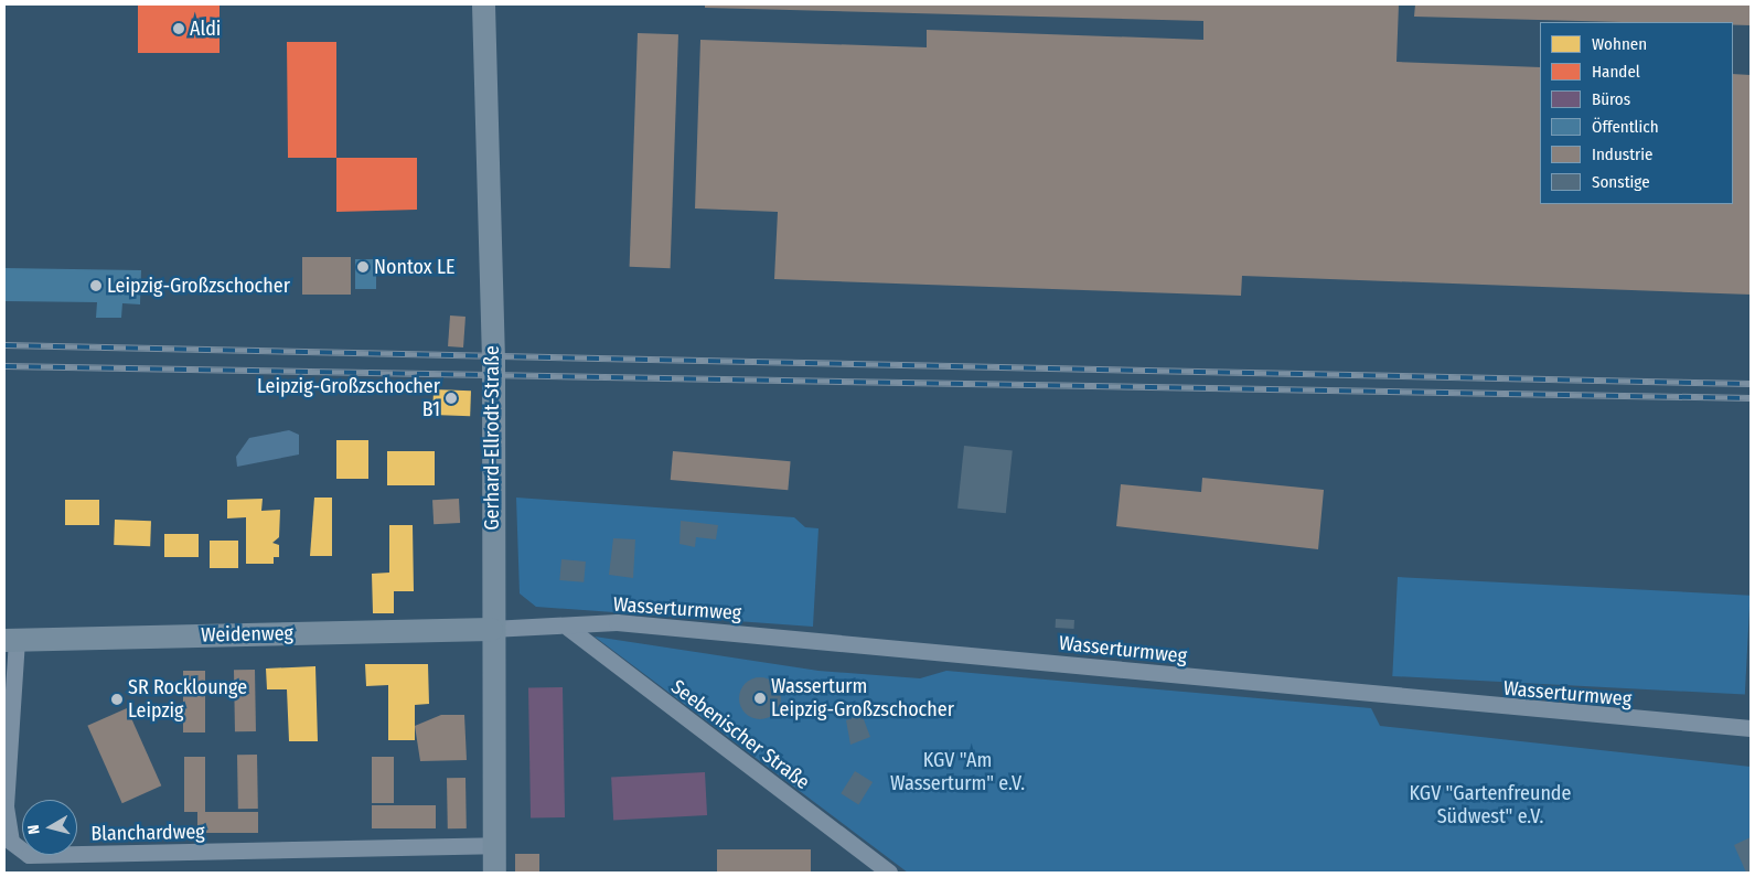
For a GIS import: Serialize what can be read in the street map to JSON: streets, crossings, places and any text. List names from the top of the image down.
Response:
{
  "streets": {
    "main road": ["Gerhard-Ellrodt-Straße", "Weidenweg"],
    "street": ["Wasserturmweg", "Seebenischer Straße", "Blanchardweg"]
  },
  "crossings": [
    ["Gerhard-Ellrodt-Straße", "Wasserturmweg"],
    ["Gerhard-Ellrodt-Straße", "Weidenweg"],
    ["Gerhard-Ellrodt-Straße", "Blanchardweg"],
    ["Wasserturmweg", "Weidenweg"],
    ["Wasserturmweg", "Seebenischer Straße"],
    ["Weidenweg", "Blanchardweg"]
  ],
  "parks": ["KGV \"Am Wasserturm\" e.V.", "KGV \"Gartenfreunde Südwest\" e.V."],
  "places": [
    "Aldi",
    "Nontox LE",
    "Leipzig-Großzschocher",
    "Leipzig-Großzschocher B1",
    "Wasserturm Leipzig-Großzschocher",
    "SR Rocklounge Leipzig"
  ],
  "legend": [
    "Wohnen",
    "Handel",
    "Büros",
    "Öffentlich",
    "Industrie",
    "Sonstige"
  ],
  "north": "left"
}
